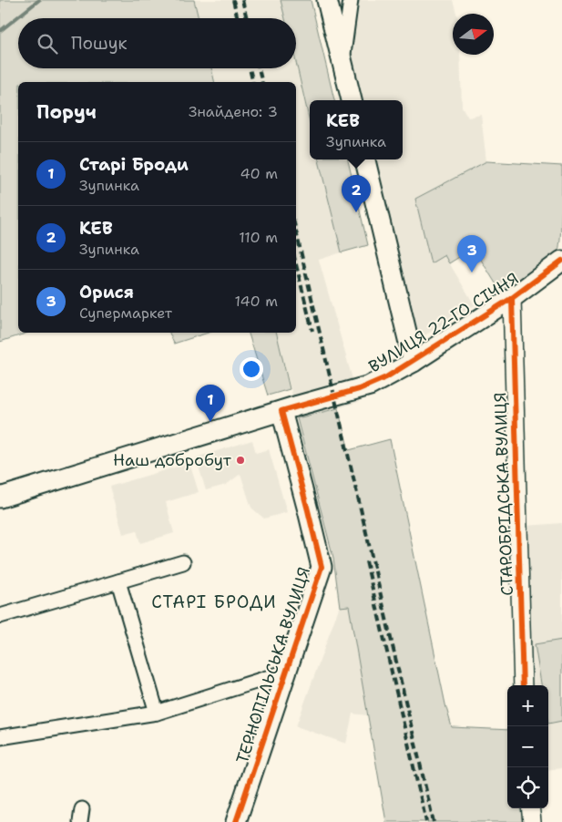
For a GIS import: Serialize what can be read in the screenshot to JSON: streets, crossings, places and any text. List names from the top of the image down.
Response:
{
  "streets": {
    "main road": ["ВУЛИЦЯ 22-ГО СІЧНЯ", "ТЕРНОПІЛЬСЬКА ВУЛИЦЯ"],
    "street": ["СТАРОБРІДСЬКА ВУЛИЦЯ"]
  },
  "crossings": [
    ["ВУЛИЦЯ 22-ГО СІЧНЯ", "СТАРОБРІДСЬКА ВУЛИЦЯ"],
    ["ВУЛИЦЯ 22-ГО СІЧНЯ", "ТЕРНОПІЛЬСЬКА ВУЛИЦЯ"]
  ],
  "districts": ["СТАРІ БРОДИ"],
  "places": ["Наш добробут"],
  "north": "right",
  "page": {
    "search": "Пошук",
    "heading": ["Поруч", "Знайдено: 3"],
    "popup": ["КЕВ", "Зупинка"],
    "list": [
      {
        "mark": "1",
        "name": "Старі Броди",
        "note": "Зупинка",
        "value": "40 m"
      },
      {
        "mark": "2",
        "name": "КЕВ",
        "note": "Зупинка",
        "value": "110 m"
      },
      {
        "mark": "3",
        "name": "Орися",
        "note": "Супермаркет",
        "value": "140 m"
      }
    ],
    "pins": ["2", "3", "1"],
    "map_buttons": ["+", "−"]
  }
}
